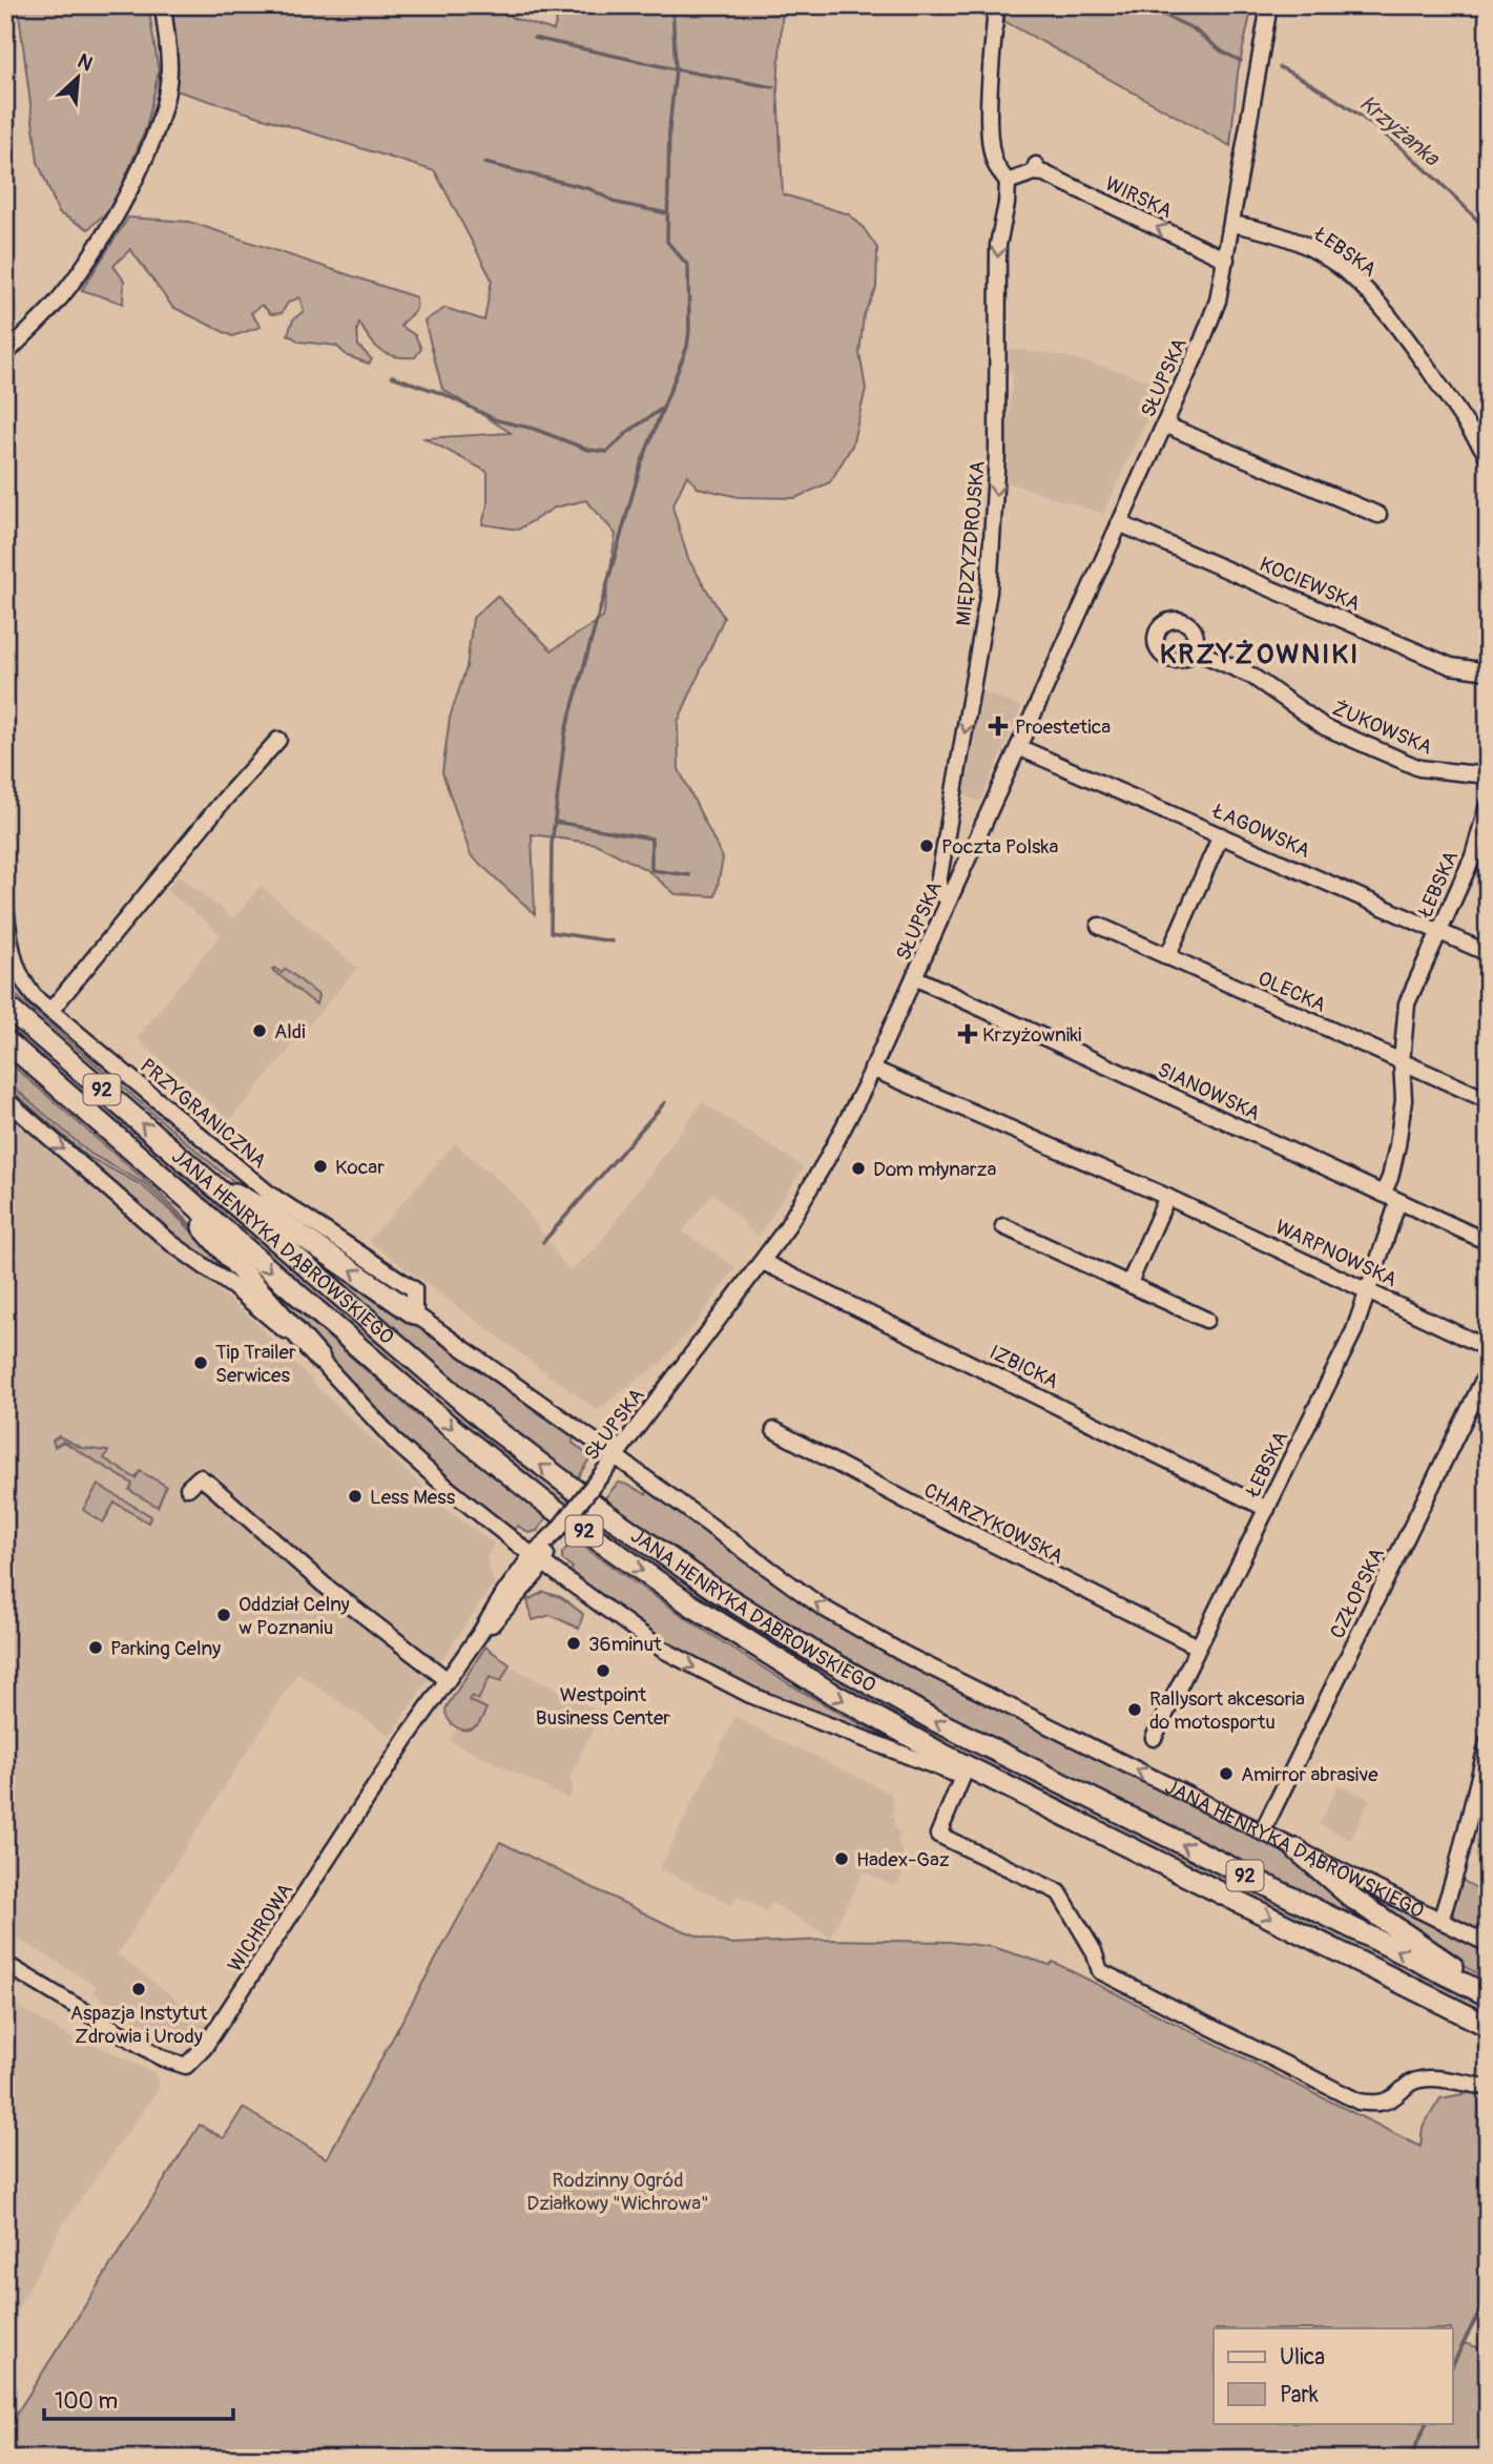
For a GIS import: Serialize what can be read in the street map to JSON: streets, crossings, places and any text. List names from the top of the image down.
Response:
{
  "streets": {
    "main road": ["92", "JANA HENRYKA DĄBROWSKIEGO"],
    "street": [
      "WIRSKA",
      "ŁEBSKA",
      "SŁUPSKA",
      "MIĘDZYZDROJSKA",
      "KOCIEWSKA",
      "ŻUKOWSKA",
      "ŁAGOWSKA",
      "OLECKA",
      "SIANOWSKA",
      "PRZYGRANICZNA",
      "WARPNOWSKA",
      "IZBICKA",
      "CHARZYKOWSKA",
      "CZŁOPSKA",
      "WICHROWA"
    ]
  },
  "crossings": [
    ["WIRSKA", "SŁUPSKA"],
    ["WIRSKA", "MIĘDZYZDROJSKA"],
    ["ŁEBSKA", "SŁUPSKA"],
    ["ŁEBSKA", "ŁAGOWSKA"],
    ["ŁEBSKA", "OLECKA"],
    ["ŁEBSKA", "SIANOWSKA"],
    ["ŁEBSKA", "WARPNOWSKA"],
    ["ŁEBSKA", "IZBICKA"],
    ["ŁEBSKA", "CHARZYKOWSKA"],
    ["SŁUPSKA", "MIĘDZYZDROJSKA"],
    ["SŁUPSKA", "KOCIEWSKA"],
    ["SŁUPSKA", "ŁAGOWSKA"],
    ["SŁUPSKA", "SIANOWSKA"],
    ["SŁUPSKA", "JANA HENRYKA DĄBROWSKIEGO"],
    ["SŁUPSKA", "WARPNOWSKA"],
    ["SŁUPSKA", "IZBICKA"],
    ["SŁUPSKA", "WICHROWA"],
    ["PRZYGRANICZNA", "JANA HENRYKA DĄBROWSKIEGO"],
    ["JANA HENRYKA DĄBROWSKIEGO", "CZŁOPSKA"]
  ],
  "one_way": ["WIRSKA", "MIĘDZYZDROJSKA"],
  "districts": ["KRZYŻOWNIKI"],
  "water": ["Krzyżanka"],
  "parks": ["Rodzinny Ogród Działkowy \"Wichrowa\""],
  "places": {
    "health": ["Proestetica", "Krzyżowniki"],
    "other": [
      "Poczta Polska",
      "Aldi",
      "Kocar",
      "Dom młynarza",
      "Tip Trailer Serwices",
      "Less Mess",
      "Oddział Celny w Poznaniu",
      "36minut",
      "Parking Celny",
      "Westpoint Business Center",
      "Rallysort akcesoria do motosportu",
      "Amirror abrasive",
      "Hadex-Gaz",
      "Aspazja Instytut Zdrowia i Urody"
    ]
  },
  "legend": ["Ulica", "Park"],
  "scale_bar": "100 m",
  "north": "top right"
}
